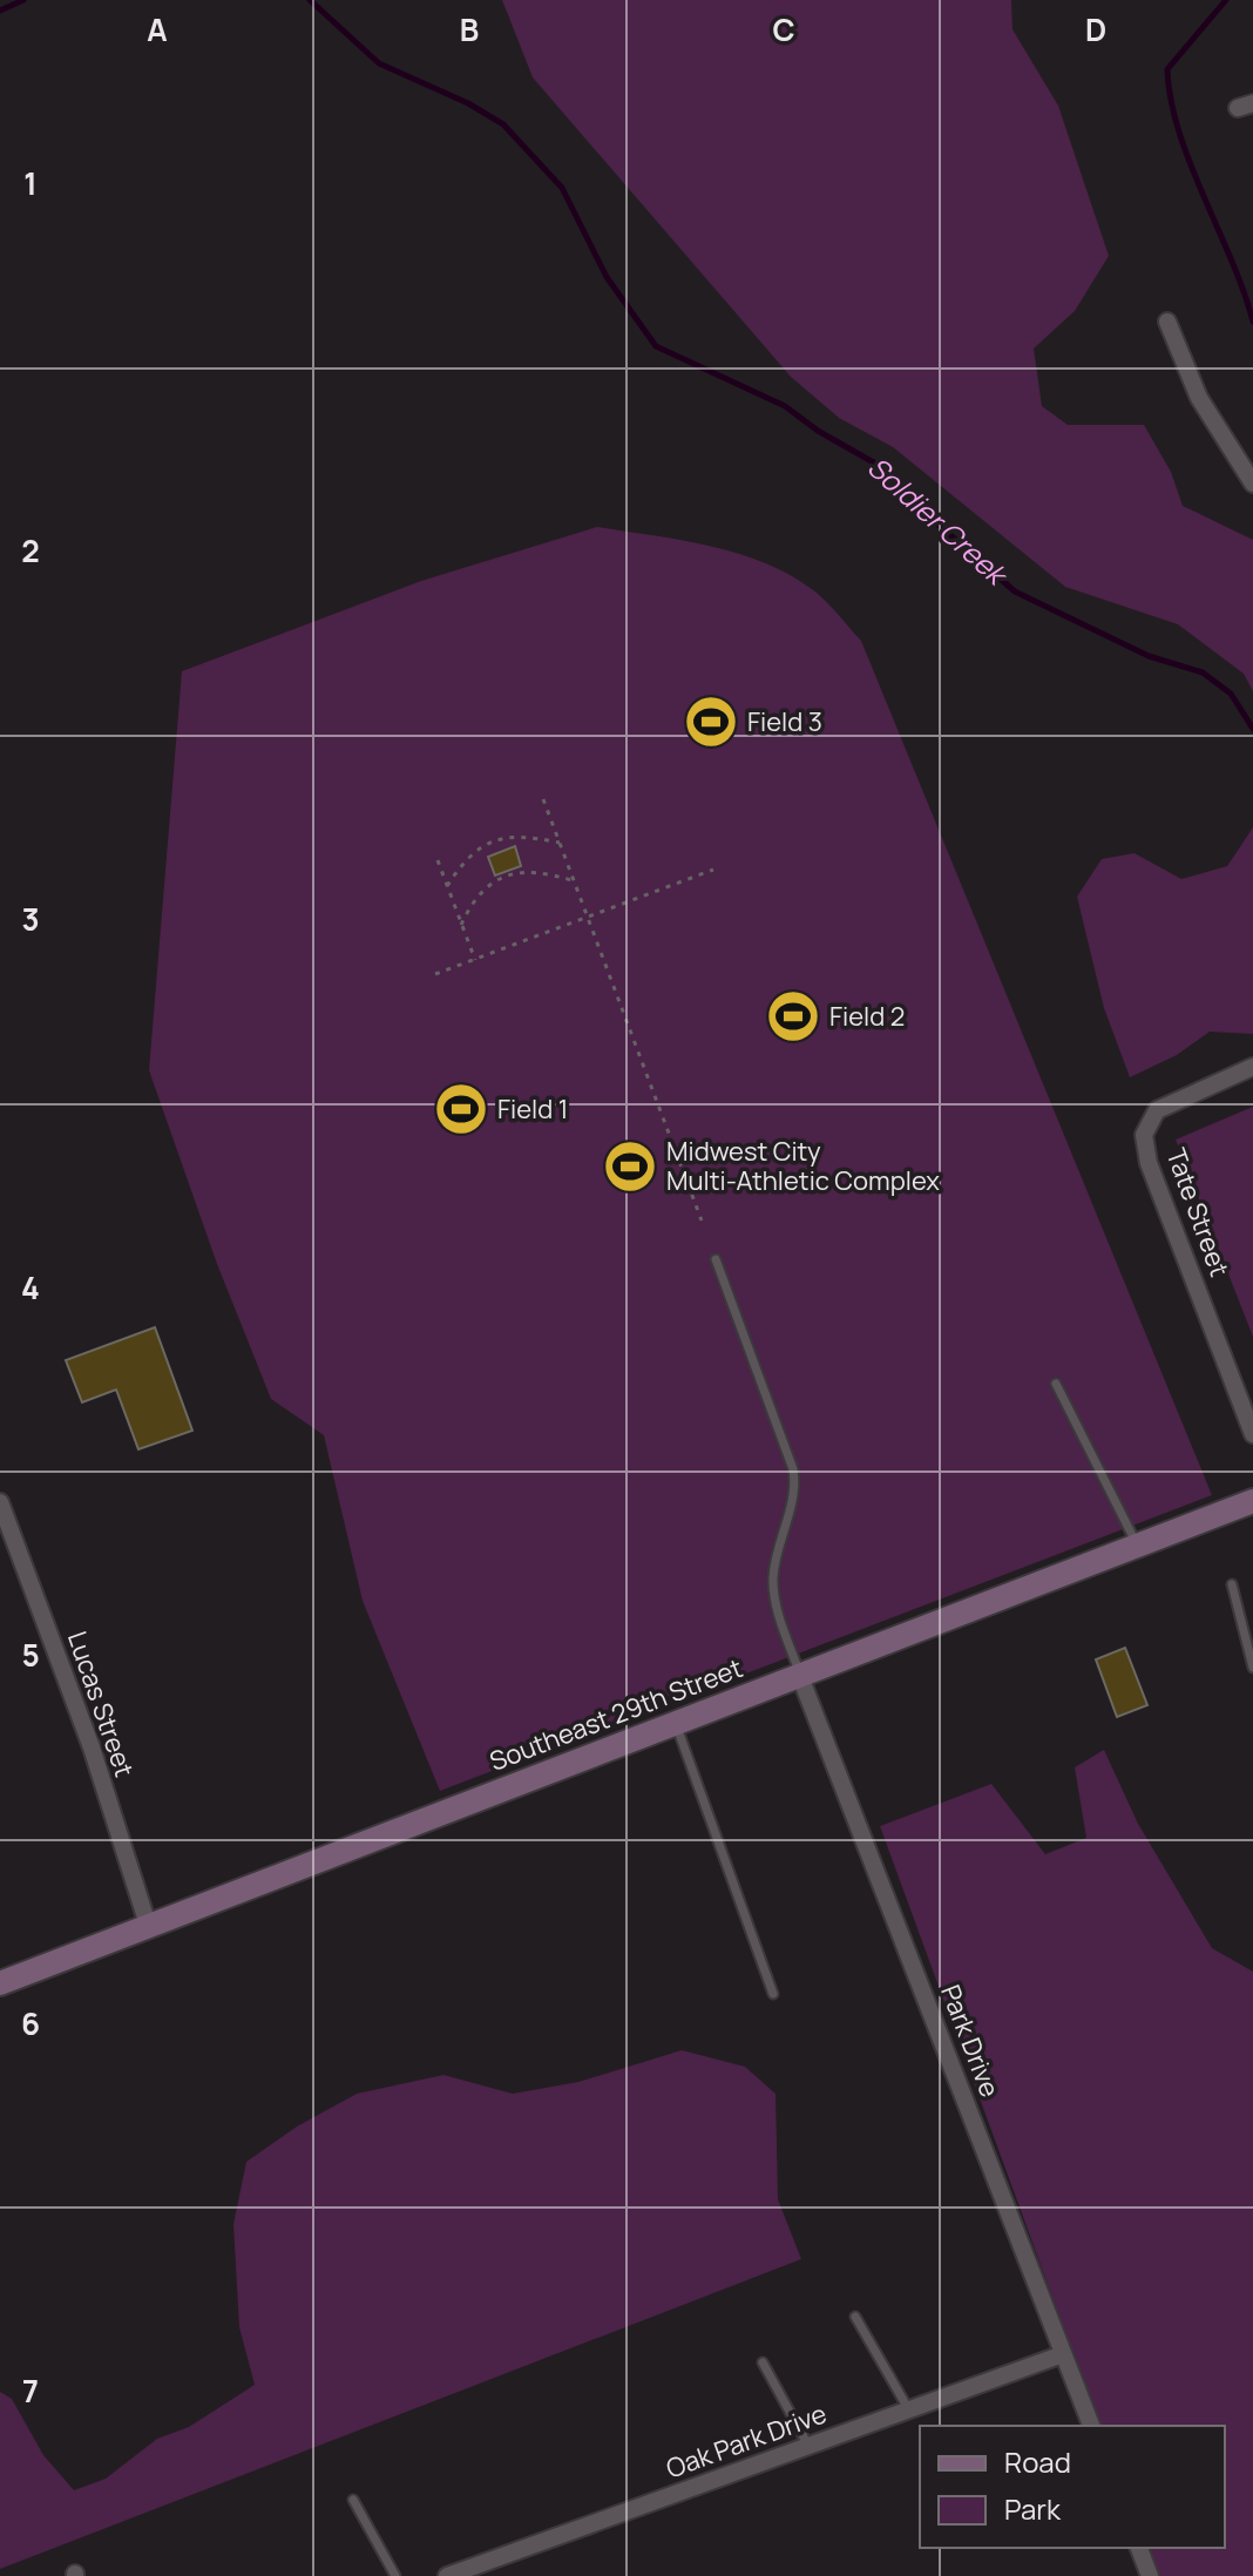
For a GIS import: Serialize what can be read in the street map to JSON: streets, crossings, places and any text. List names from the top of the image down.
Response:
{
  "streets": {
    "main road": ["Southeast 29th Street"],
    "street": [
      "Tate Street",
      "Lucas Street",
      "Park Drive",
      "Oak Park Drive"
    ]
  },
  "crossings": [
    ["Lucas Street", "Southeast 29th Street"],
    ["Southeast 29th Street", "Park Drive"],
    ["Park Drive", "Oak Park Drive"]
  ],
  "water": ["Soldier Creek"],
  "places": {
    "sports": [
      "Field 3",
      "Field 2",
      "Field 1",
      "Midwest City Multi-Athletic Complex"
    ]
  },
  "legend": ["Road", "Park"],
  "grid": {
    "columns": [
      "A",
      "B",
      "C",
      "D"
    ],
    "rows": [
      "1",
      "2",
      "3",
      "4",
      "5",
      "6",
      "7"
    ]
  }
}
